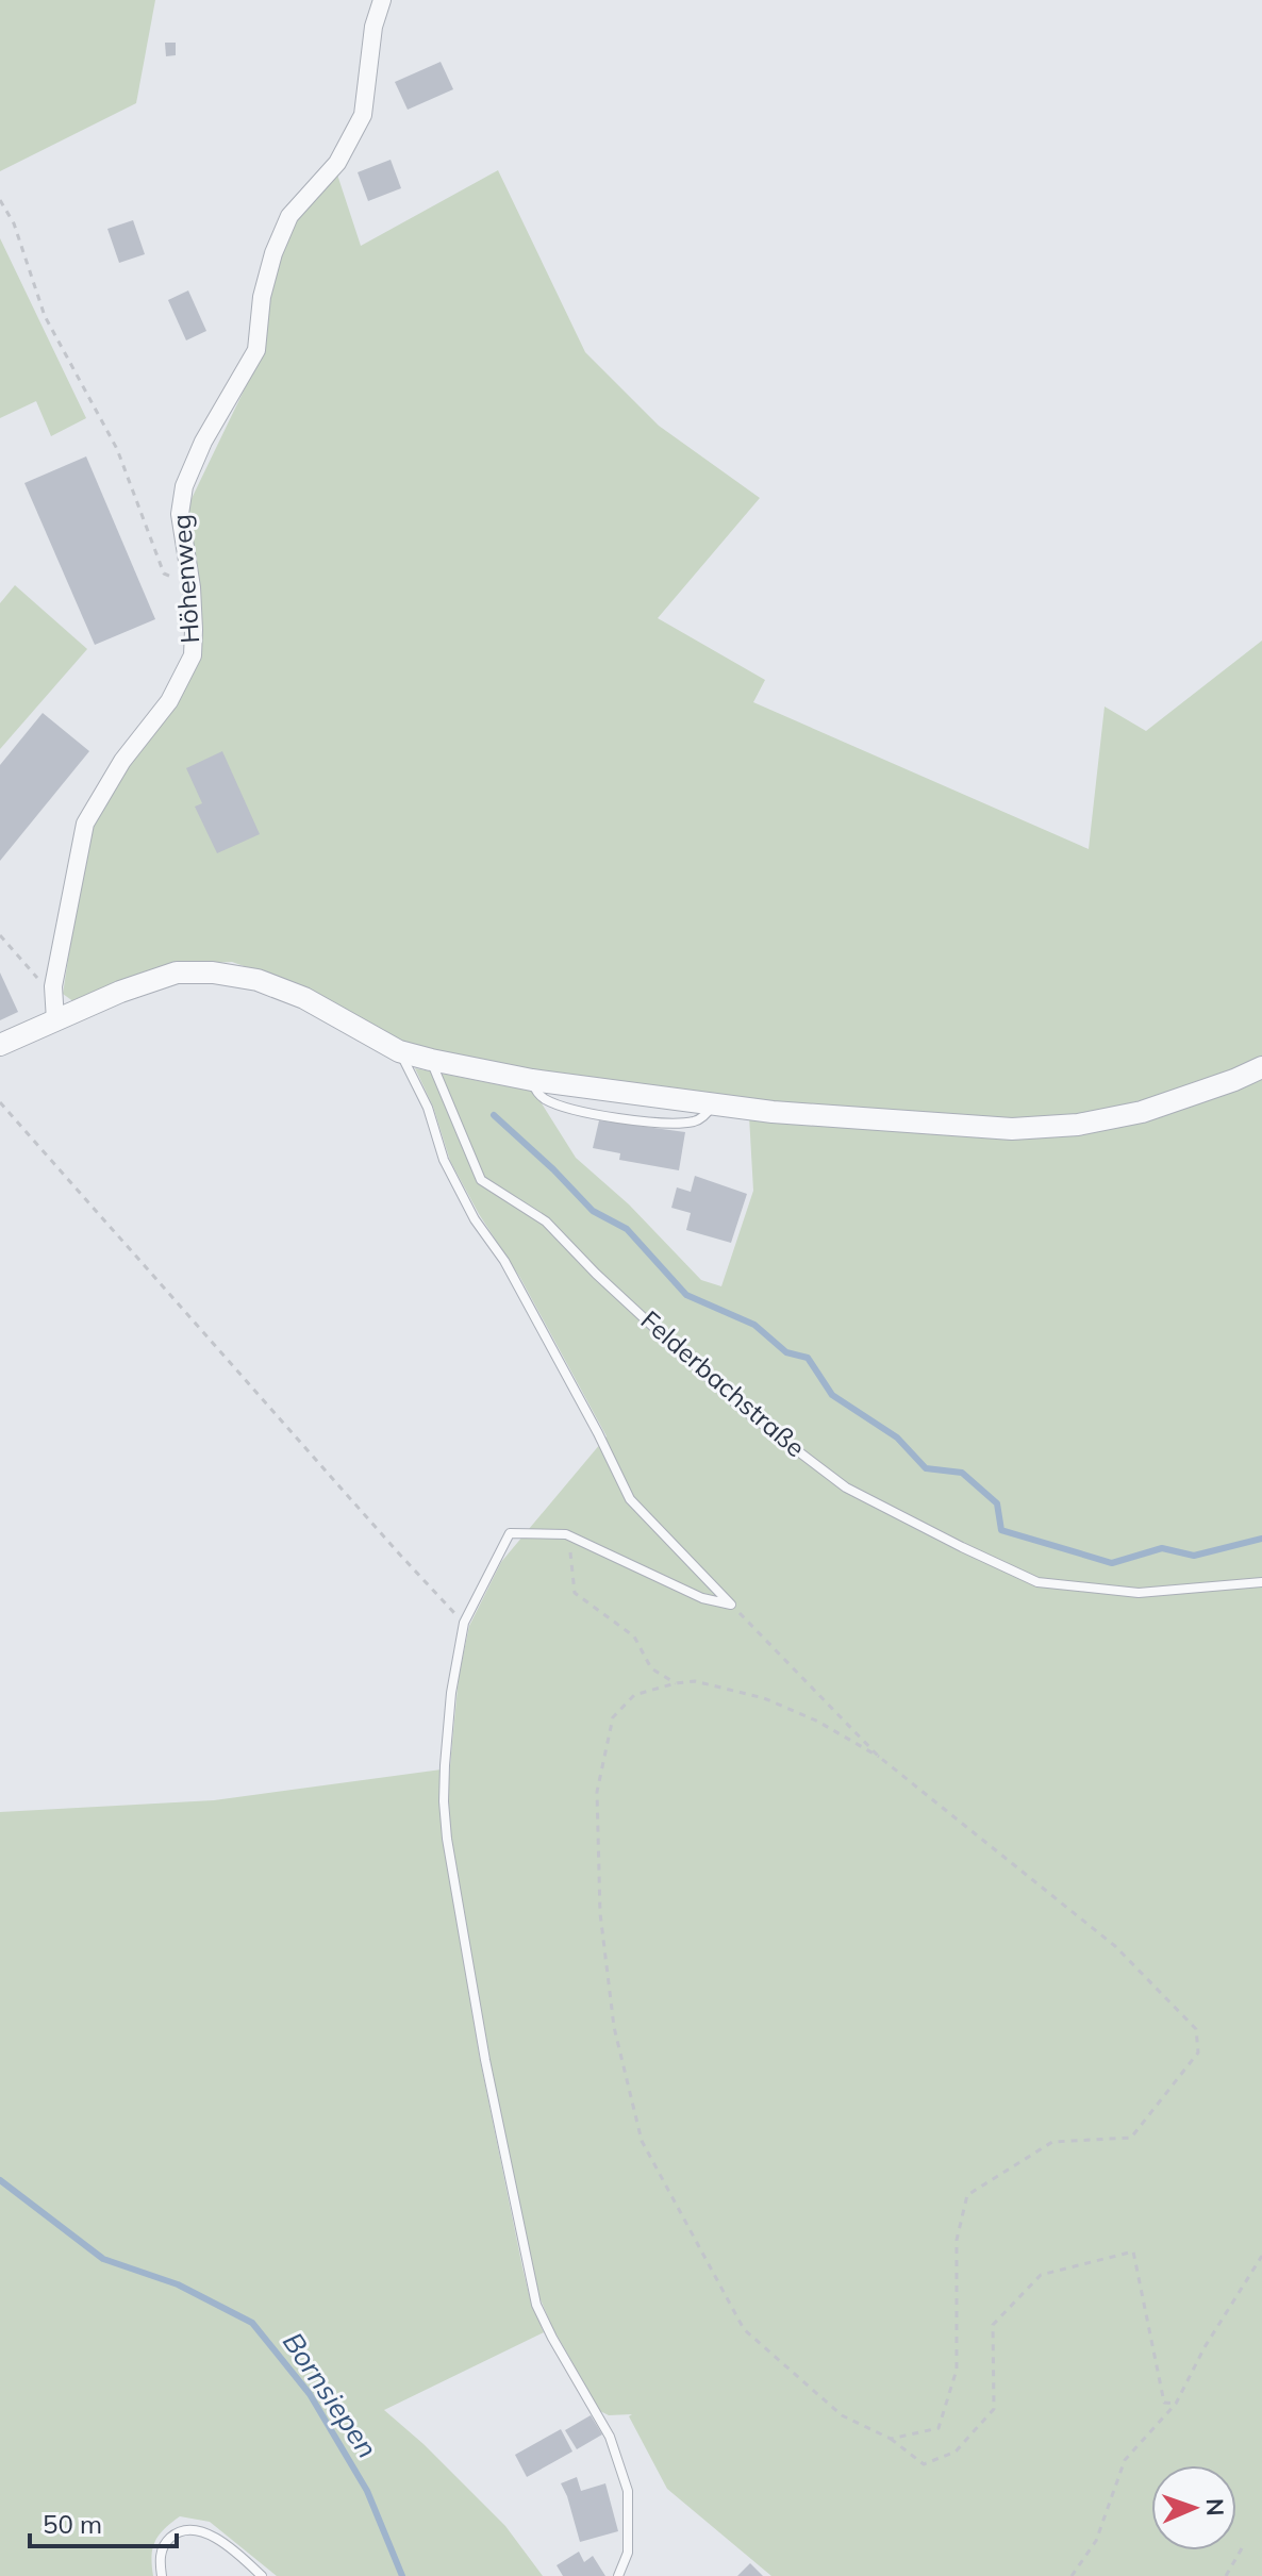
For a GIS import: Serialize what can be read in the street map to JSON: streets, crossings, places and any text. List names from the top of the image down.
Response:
{
  "streets": {
    "street": ["Höhenweg"],
    "lane": ["Felderbachstraße"]
  },
  "water": ["Bornsiepen"],
  "scale_bar": "50 m",
  "north": "right"
}
